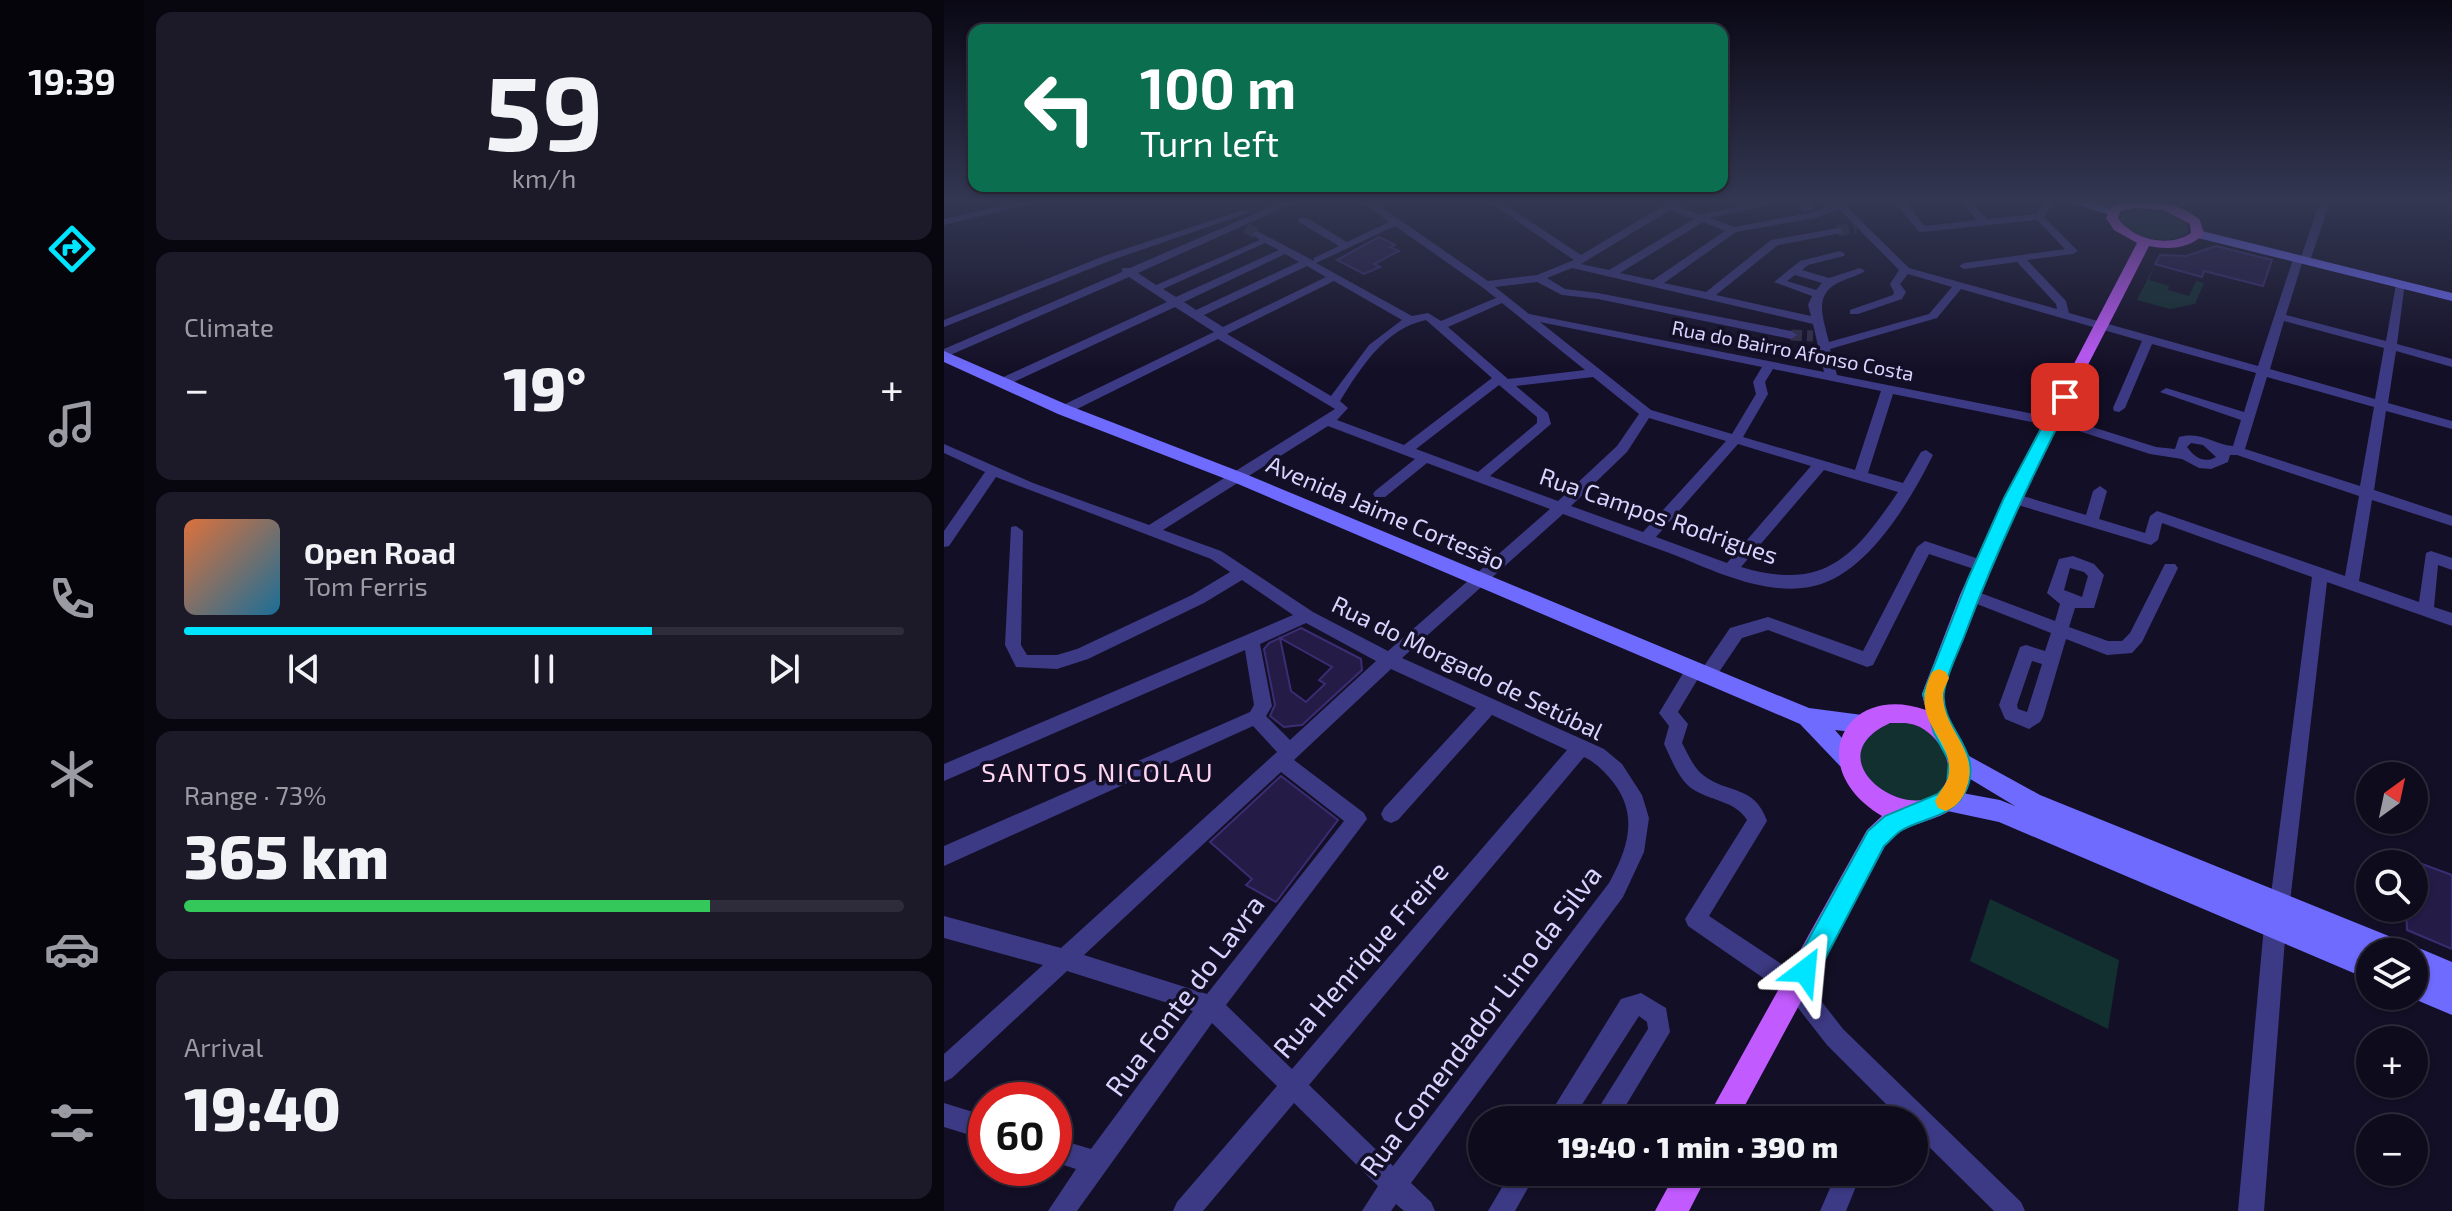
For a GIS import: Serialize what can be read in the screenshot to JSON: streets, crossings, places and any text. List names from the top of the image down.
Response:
{
  "streets": {
    "main road": ["Avenida Jaime Cortesão"],
    "street": [
      "Rua do Bairro Afonso Costa",
      "Rua Campos Rodrigues",
      "Rua do Morgado de Setúbal",
      "Rua Henrique Freire",
      "Rua Fonte do Lavra",
      "Rua Comendador Lino da Silva"
    ]
  },
  "crossings": [
    ["Rua do Morgado de Setúbal", "Rua Henrique Freire"],
    ["Rua do Morgado de Setúbal", "Rua Comendador Lino da Silva"]
  ],
  "districts": ["SANTOS NICOLAU"],
  "north": "top right",
  "page": {
    "tabs": "19:39",
    "tile": [
      ["59", "km/h"],
      "Climate",
      ["Range · 73%", "365 km"],
      ["Arrival", "19:40"]
    ],
    "turn": ["100 m", "Turn left"],
    "heat": ["−", "19°", "+"],
    "song": ["Open Road", "Tom Ferris"],
    "map_buttons": ["+", "−"],
    "limit": "60",
    "trip": "19:40 · 1 min · 390 m"
  }
}
